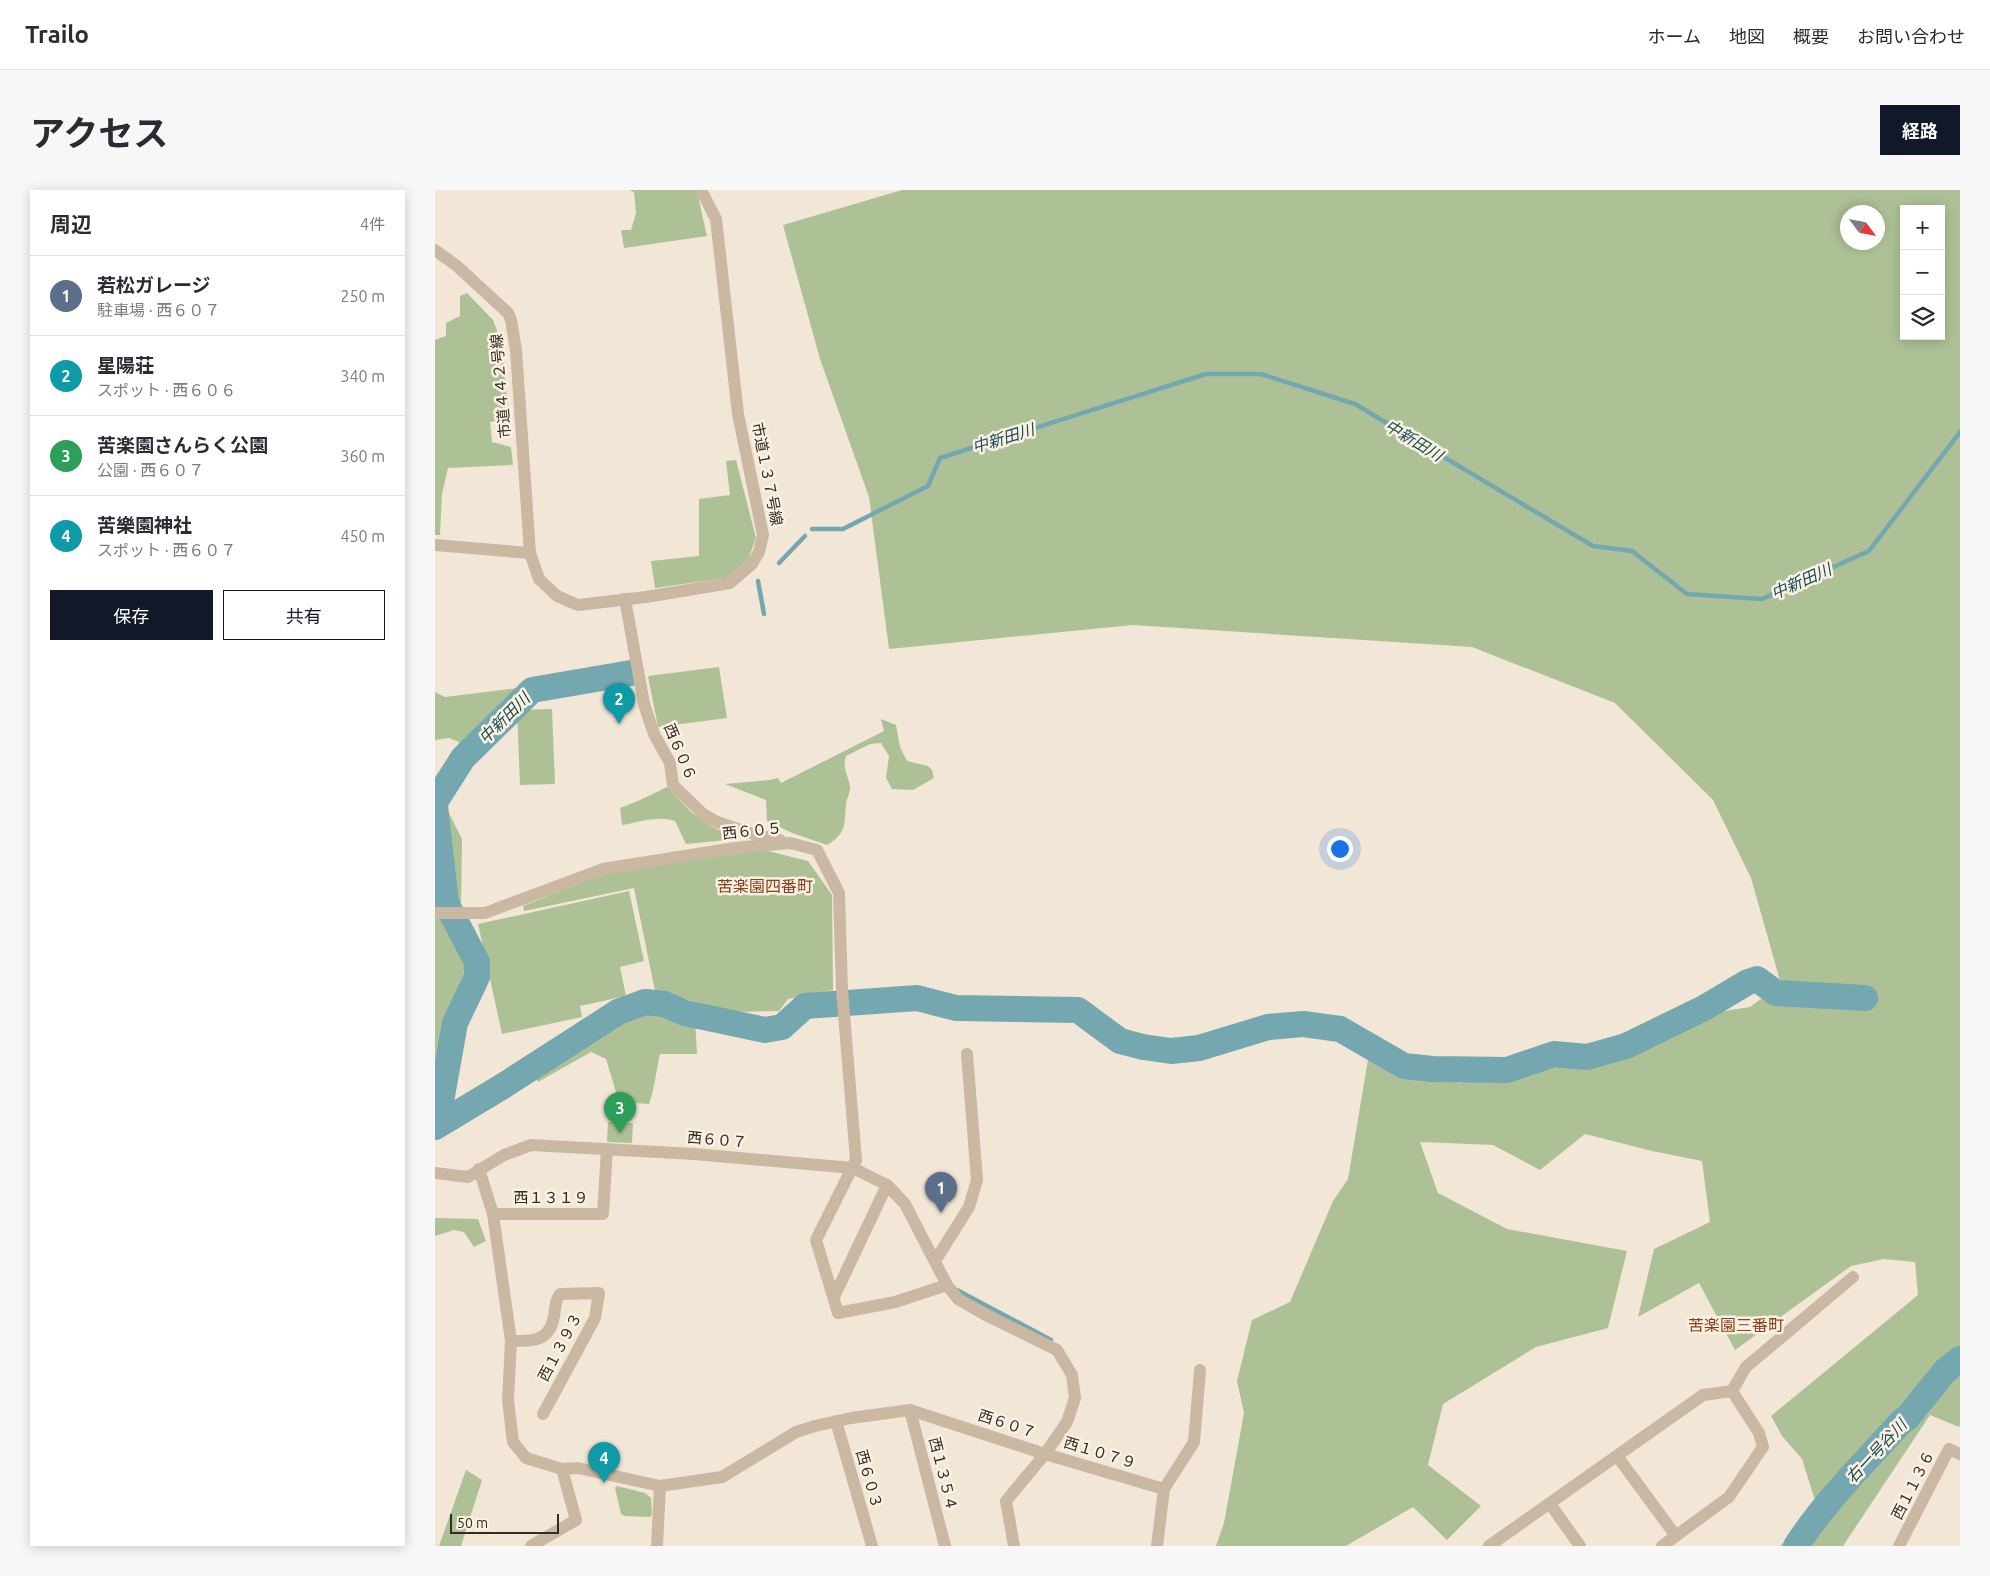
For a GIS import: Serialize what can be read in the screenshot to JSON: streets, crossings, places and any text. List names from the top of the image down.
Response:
{
  "streets": {
    "street": [
      "市道４４２号線",
      "市道１３７号線",
      "西６０６",
      "西６０５",
      "西６０７",
      "西１３１９",
      "西１３９３",
      "西１０７９",
      "西１３５４",
      "西６０３",
      "西１１３６"
    ]
  },
  "crossings": [
    ["市道４４２号線", "市道１３７号線"],
    ["市道１３７号線", "西６０６"],
    ["西６０６", "西６０５"],
    ["西６０５", "西６０７"],
    ["西６０７", "西１３１９"],
    ["西６０７", "西１３９３"],
    ["西６０７", "西１０７９"],
    ["西６０７", "西１３５４"],
    ["西６０７", "西６０３"]
  ],
  "districts": ["苦楽園四番町", "苦楽園三番町"],
  "water": ["中新田川", "右一号谷川"],
  "scale_bar": "50 m",
  "north": "bottom right",
  "page": {
    "header": "Trailo",
    "nav": [
      "ホーム",
      "地図",
      "概要",
      "お問い合わせ"
    ],
    "title": "アクセス",
    "buttons": [
      "経路",
      ["保存", "共有"]
    ],
    "heading": ["周辺", "4件"],
    "map_buttons": ["+", "−"],
    "list": [
      {
        "mark": "1",
        "name": "若松ガレージ",
        "note": "駐車場 · 西６０７",
        "value": "250 m"
      },
      {
        "mark": "2",
        "name": "星陽荘",
        "note": "スポット · 西６０６",
        "value": "340 m"
      },
      {
        "mark": "3",
        "name": "苦楽園さんらく公園",
        "note": "公園 · 西６０７",
        "value": "360 m"
      },
      {
        "mark": "4",
        "name": "苦樂園神社",
        "note": "スポット · 西６０７",
        "value": "450 m"
      }
    ],
    "pins": [
      "2",
      "3",
      "1",
      "4"
    ],
    "scale": "50 m"
  }
}
